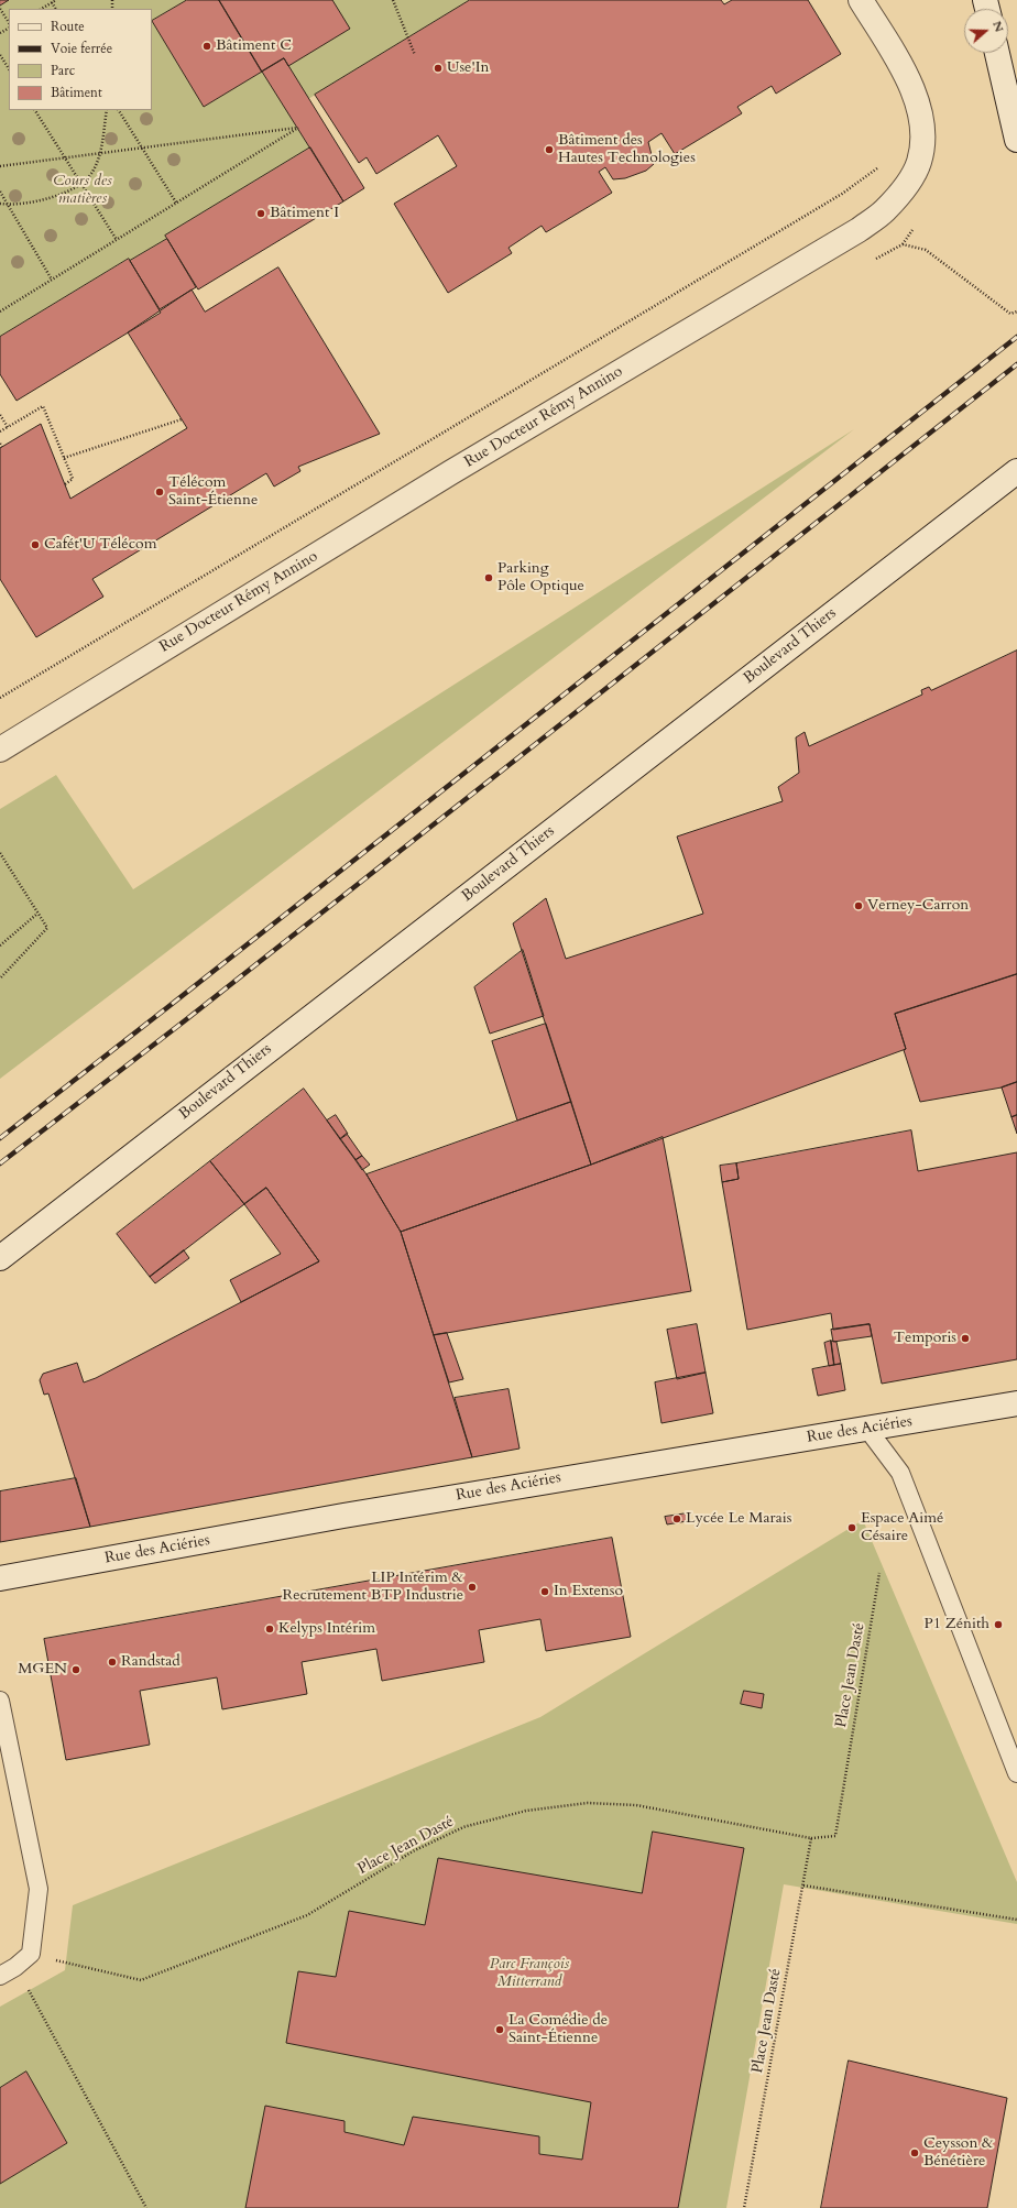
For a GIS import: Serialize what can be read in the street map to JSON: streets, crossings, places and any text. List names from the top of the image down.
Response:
{
  "streets": {
    "street": ["Rue Docteur Rémy Annino", "Boulevard Thiers", "Rue des Aciéries"],
    "path": ["Place Jean Dasté"]
  },
  "parks": ["Cours des matières", "Parc François Mitterrand"],
  "places": [
    "Bâtiment C",
    "Use'In",
    "Bâtiment des Hautes Technologies",
    "Bâtiment I",
    "Télécom Saint-Étienne",
    "Cafét'U Télécom",
    "Parking Pôle Optique",
    "Verney-Carron",
    "Temporis",
    "Lycée Le Marais",
    "Espace Aimé Césaire",
    "LIP Intérim & Recrutement BTP Industrie",
    "In Extenso",
    "P1 Zénith",
    "Kelyps Intérim",
    "Randstad",
    "MGEN",
    "La Comédie de Saint-Étienne",
    "Ceysson & Bénétière"
  ],
  "legend": [
    "Route",
    "Voie ferrée",
    "Parc",
    "Bâtiment"
  ],
  "north": "right"
}
